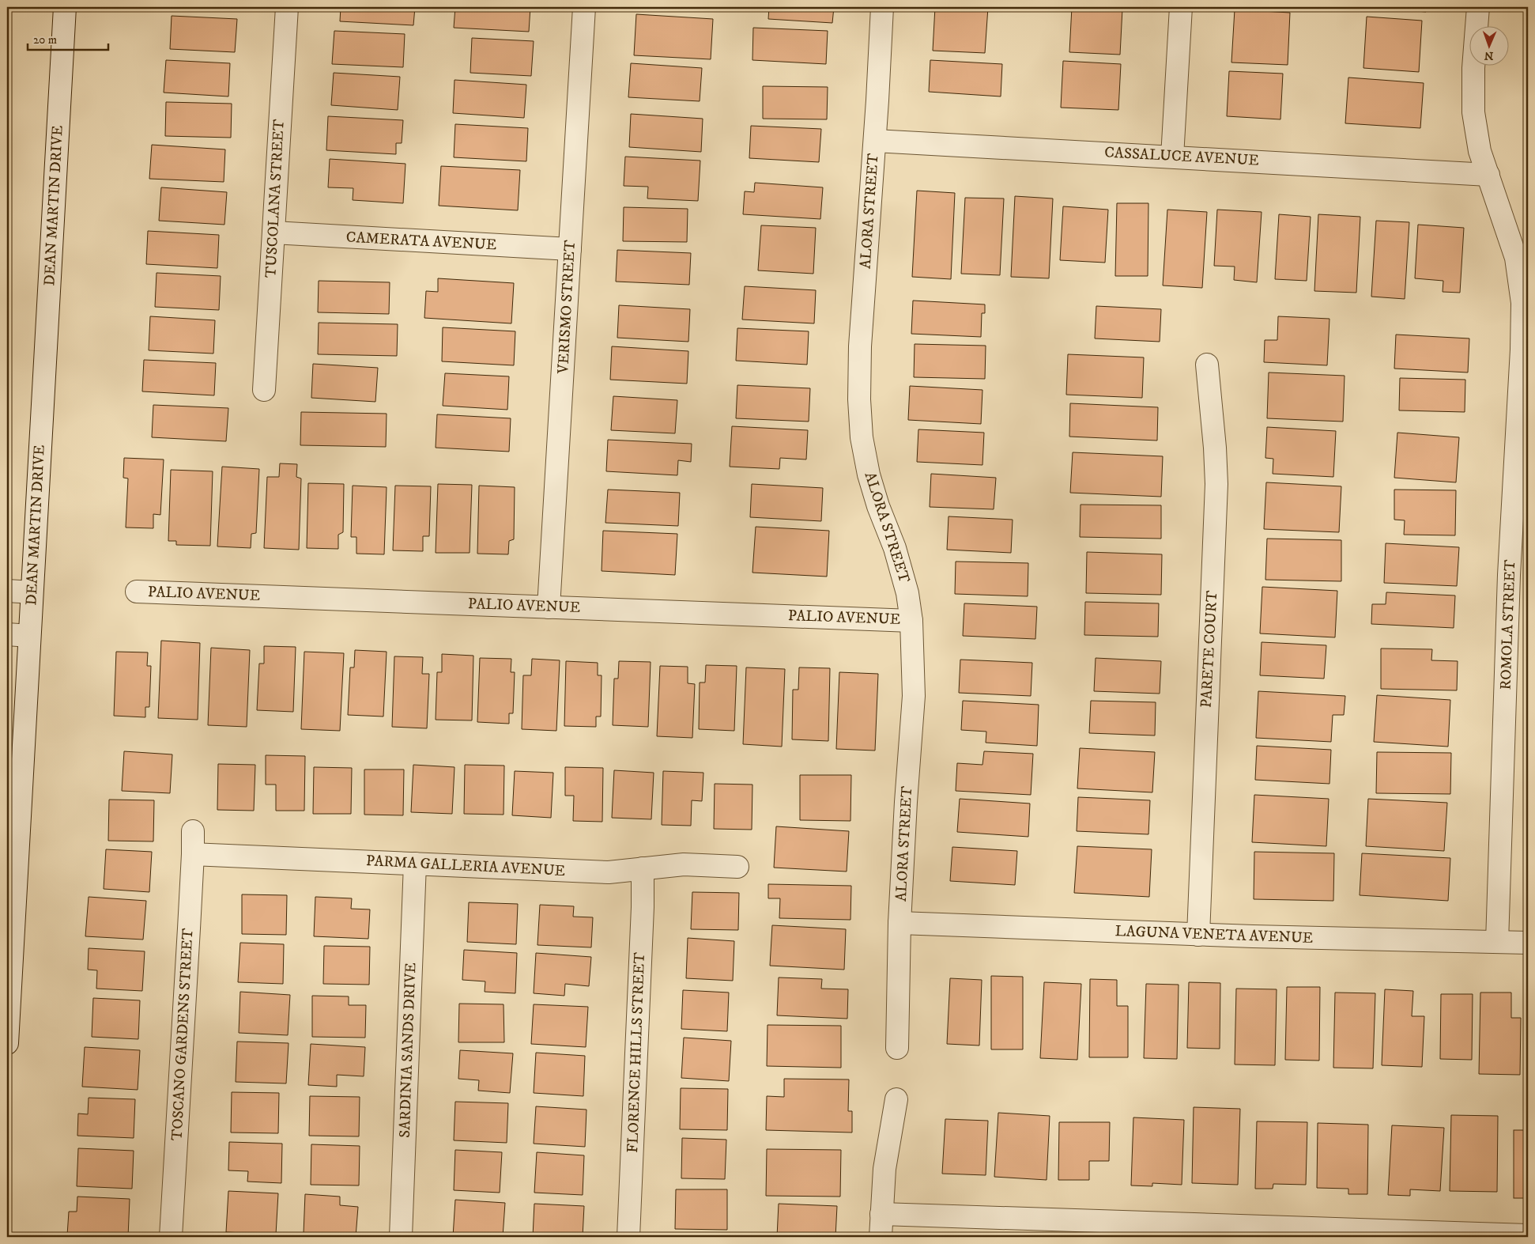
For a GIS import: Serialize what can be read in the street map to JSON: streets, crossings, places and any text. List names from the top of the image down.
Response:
{
  "streets": {
    "street": [
      "CASSALUCE AVENUE",
      "TUSCOLANA STREET",
      "DEAN MARTIN DRIVE",
      "ALORA STREET",
      "CAMERATA AVENUE",
      "VERISMO STREET",
      "PALIO AVENUE",
      "ROMOLA STREET",
      "PARETE COURT",
      "PARMA GALLERIA AVENUE",
      "LAGUNA VENETA AVENUE",
      "TOSCANO GARDENS STREET",
      "SARDINIA SANDS DRIVE",
      "FLORENCE HILLS STREET"
    ]
  },
  "crossings": [
    ["CASSALUCE AVENUE", "ALORA STREET"],
    ["CASSALUCE AVENUE", "ROMOLA STREET"],
    ["TUSCOLANA STREET", "CAMERATA AVENUE"],
    ["ALORA STREET", "PALIO AVENUE"],
    ["ALORA STREET", "LAGUNA VENETA AVENUE"],
    ["CAMERATA AVENUE", "VERISMO STREET"],
    ["VERISMO STREET", "PALIO AVENUE"],
    ["ROMOLA STREET", "LAGUNA VENETA AVENUE"],
    ["PARETE COURT", "LAGUNA VENETA AVENUE"],
    ["PARMA GALLERIA AVENUE", "TOSCANO GARDENS STREET"],
    ["PARMA GALLERIA AVENUE", "SARDINIA SANDS DRIVE"],
    ["PARMA GALLERIA AVENUE", "FLORENCE HILLS STREET"]
  ],
  "scale_bar": "20 m",
  "north": "bottom"
}
